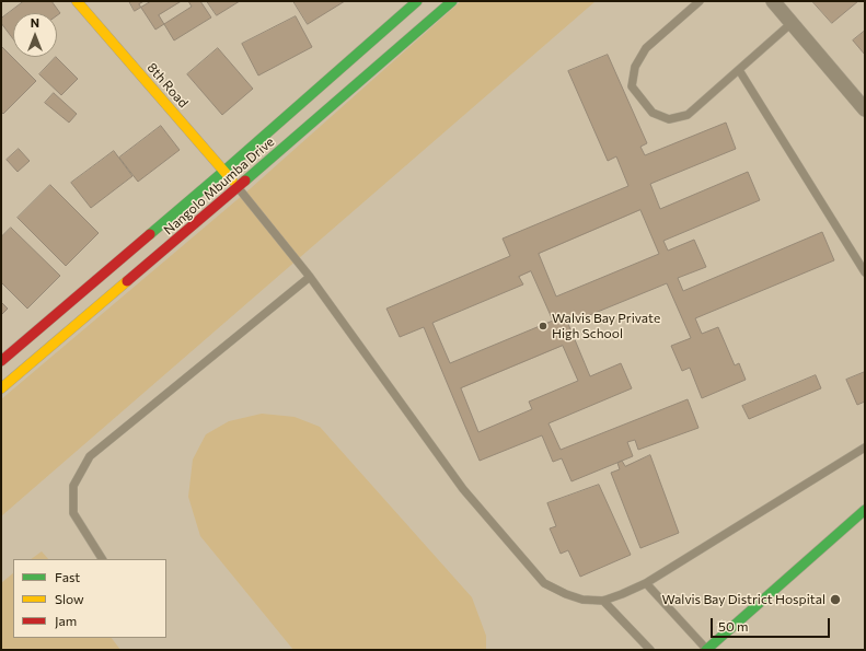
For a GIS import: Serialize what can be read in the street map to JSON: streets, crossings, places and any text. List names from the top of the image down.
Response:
{
  "streets": {
    "street": ["8th Road", "Nangolo Mbumba Drive"]
  },
  "crossings": [
    ["8th Road", "Nangolo Mbumba Drive"]
  ],
  "places": ["Walvis Bay Private High School", "Walvis Bay District Hospital"],
  "legend": ["Fast", "Slow", "Jam"],
  "scale_bar": "50 m",
  "north": "top"
}
